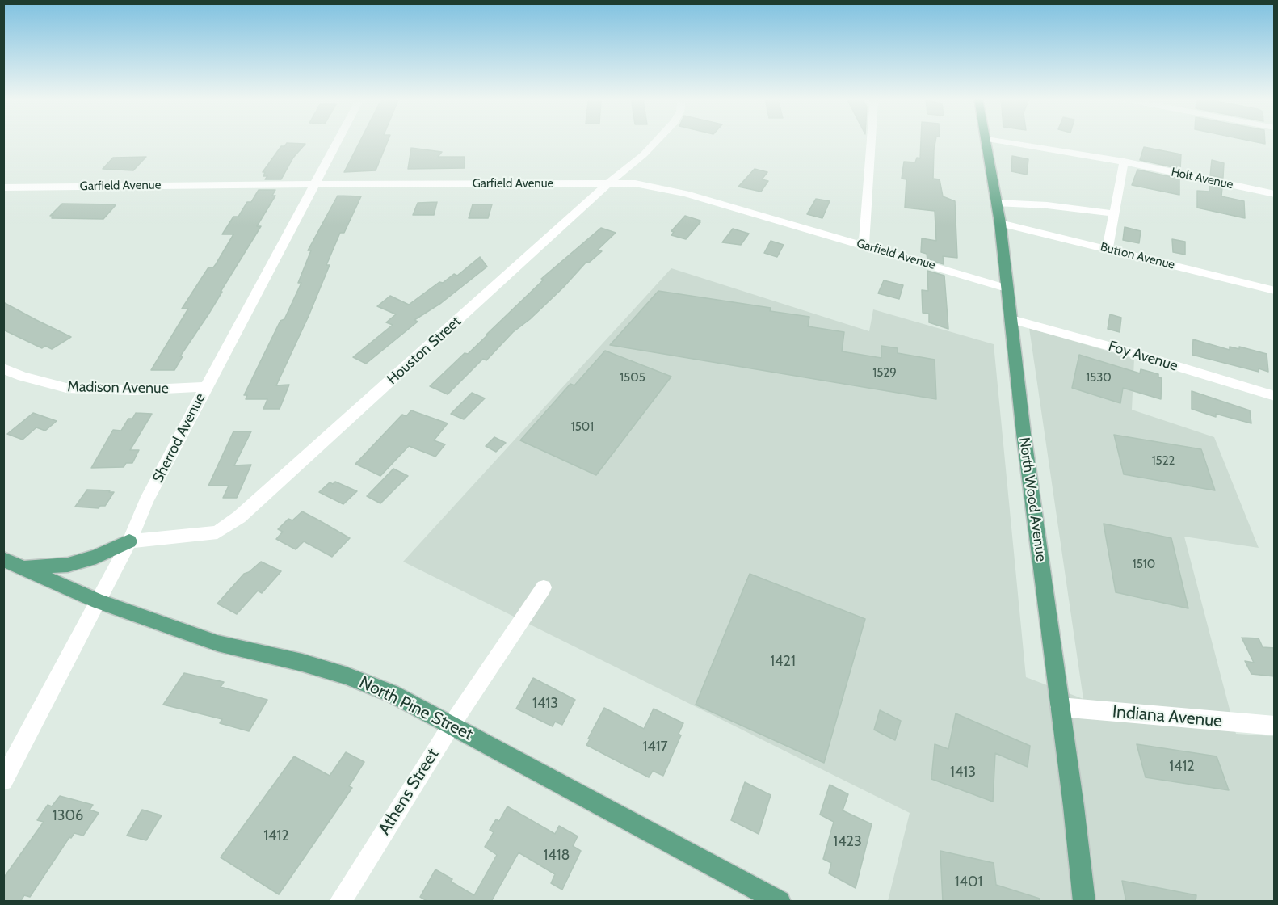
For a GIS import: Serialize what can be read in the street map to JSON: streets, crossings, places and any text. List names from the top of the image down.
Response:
{
  "streets": {
    "main road": ["North Wood Avenue", "North Pine Street"],
    "street": [
      "Holt Avenue",
      "Garfield Avenue",
      "Button Avenue",
      "Houston Street",
      "Foy Avenue",
      "Madison Avenue",
      "Sherrod Avenue",
      "Indiana Avenue",
      "Athens Street"
    ]
  },
  "crossings": [
    ["Garfield Avenue", "Houston Street"],
    ["Garfield Avenue", "Sherrod Avenue"],
    ["Garfield Avenue", "North Wood Avenue"],
    ["Button Avenue", "North Wood Avenue"],
    ["Houston Street", "Sherrod Avenue"],
    ["Foy Avenue", "North Wood Avenue"],
    ["Madison Avenue", "Sherrod Avenue"],
    ["Sherrod Avenue", "North Pine Street"],
    ["North Wood Avenue", "Indiana Avenue"],
    ["North Pine Street", "Athens Street"]
  ],
  "house_numbers": [
    "1529",
    "1505",
    "1530",
    "1501",
    "1522",
    "1510",
    "1421",
    "1413",
    "1417",
    "1412",
    "1413",
    "1306",
    "1412",
    "1423",
    "1418",
    "1401"
  ]
}
